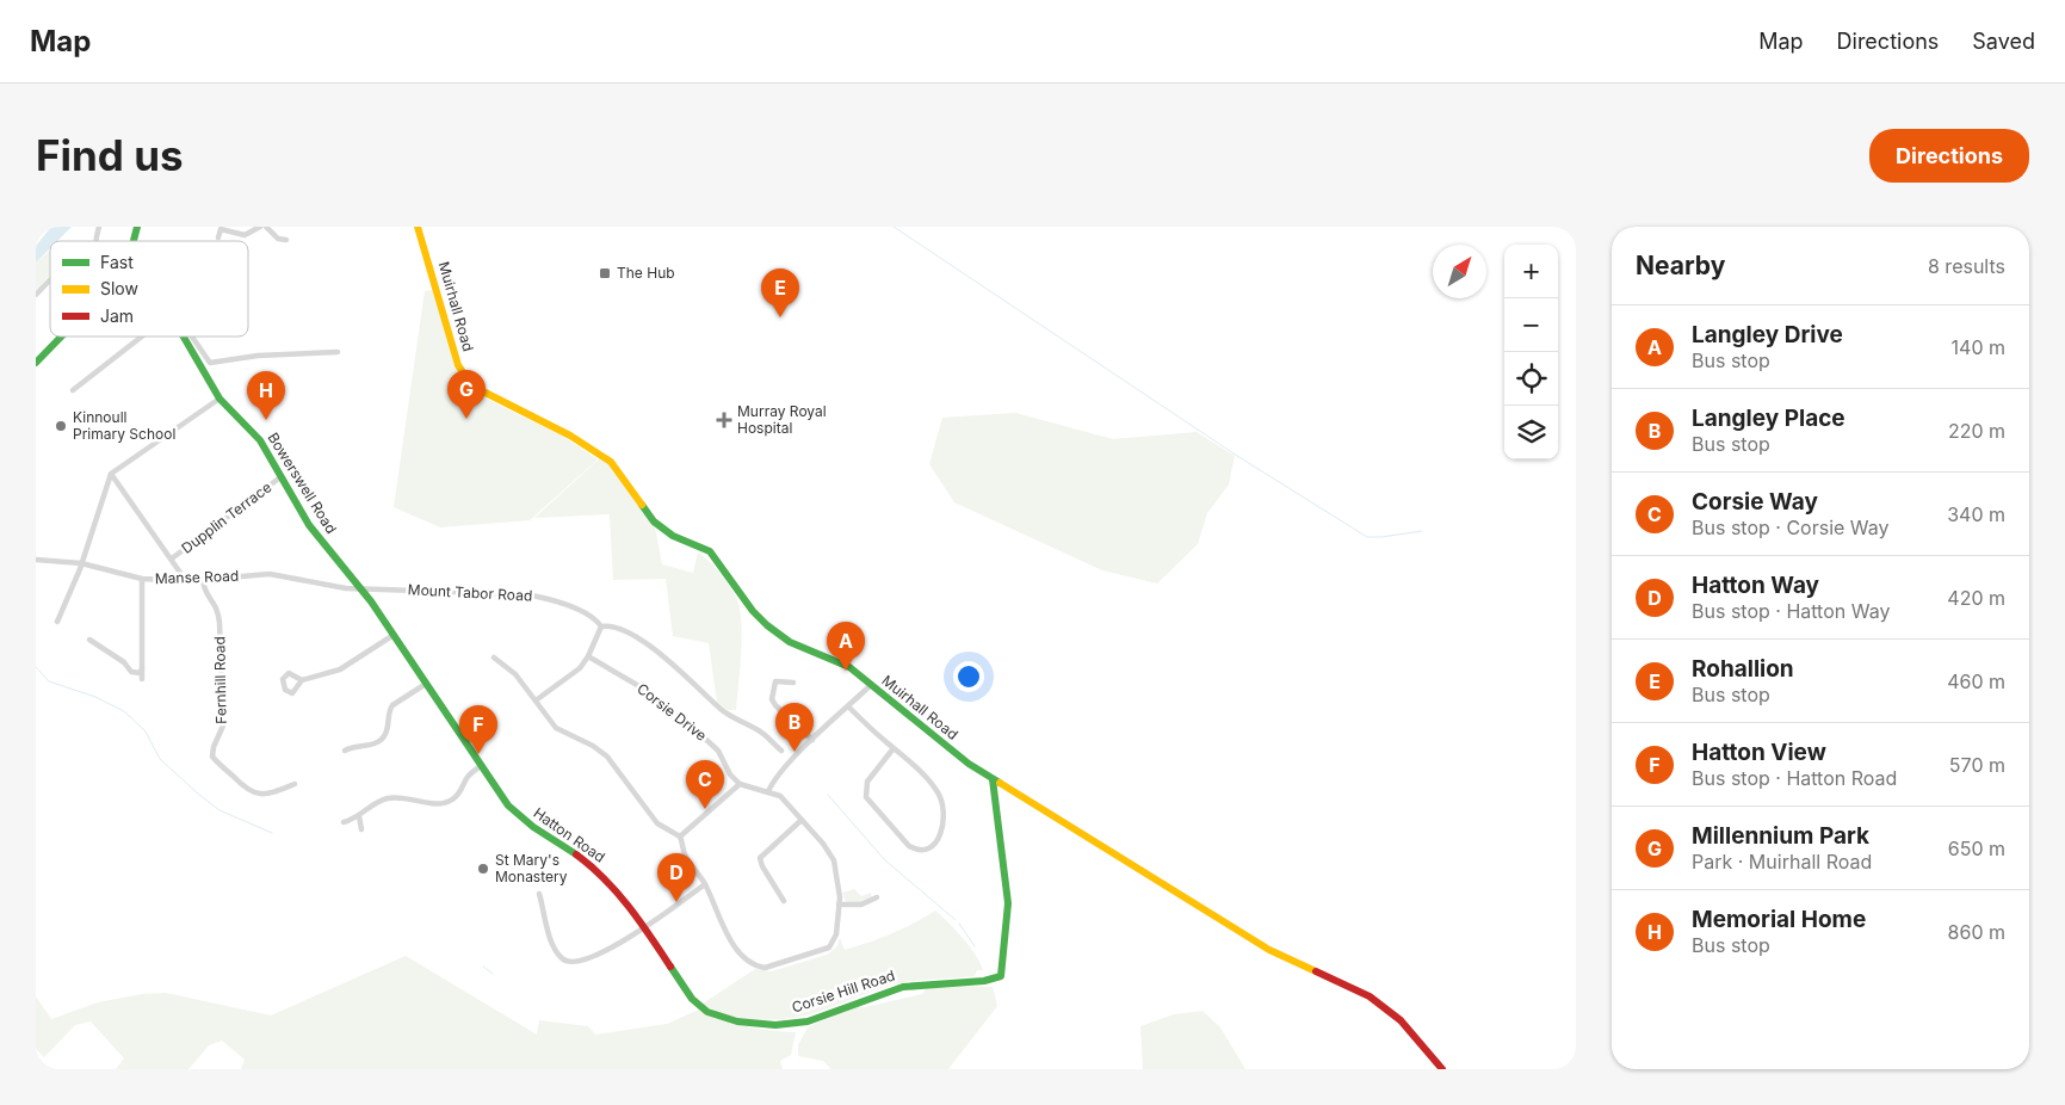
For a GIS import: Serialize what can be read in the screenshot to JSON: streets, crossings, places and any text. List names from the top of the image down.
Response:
{
  "streets": {
    "street": [
      "Muirhall Road",
      "Bowerswell Road",
      "Dupplin Terrace",
      "Manse Road",
      "Mount Tabor Road",
      "Fernhill Road",
      "Corsie Drive",
      "Hatton Road",
      "Corsie Hill Road"
    ]
  },
  "crossings": [
    ["Muirhall Road", "Corsie Hill Road"],
    ["Bowerswell Road", "Dupplin Terrace"],
    ["Bowerswell Road", "Manse Road"],
    ["Bowerswell Road", "Mount Tabor Road"],
    ["Bowerswell Road", "Hatton Road"],
    ["Manse Road", "Mount Tabor Road"],
    ["Manse Road", "Fernhill Road"],
    ["Manse Road", "Hatton Road"],
    ["Mount Tabor Road", "Hatton Road"],
    ["Hatton Road", "Corsie Hill Road"]
  ],
  "places": {
    "transit": ["The Hub"],
    "health": ["Murray Royal Hospital"],
    "other": ["Kinnoull Primary School", "St Mary's Monastery"]
  },
  "legend": ["Fast", "Slow", "Jam"],
  "north": "top right",
  "page": {
    "header": "Map",
    "nav": ["Map", "Directions", "Saved"],
    "buttons": "Directions",
    "title": "Find us",
    "heading": ["Nearby", "8 results"],
    "map_buttons": ["+", "−"],
    "pins": [
      "E",
      "G",
      "H",
      "A",
      "B",
      "F",
      "C",
      "D"
    ],
    "list": [
      {
        "mark": "A",
        "name": "Langley Drive",
        "note": "Bus stop",
        "value": "140 m"
      },
      {
        "mark": "B",
        "name": "Langley Place",
        "note": "Bus stop",
        "value": "220 m"
      },
      {
        "mark": "C",
        "name": "Corsie Way",
        "note": "Bus stop · Corsie Way",
        "value": "340 m"
      },
      {
        "mark": "D",
        "name": "Hatton Way",
        "note": "Bus stop · Hatton Way",
        "value": "420 m"
      },
      {
        "mark": "E",
        "name": "Rohallion",
        "note": "Bus stop",
        "value": "460 m"
      },
      {
        "mark": "F",
        "name": "Hatton View",
        "note": "Bus stop · Hatton Road",
        "value": "570 m"
      },
      {
        "mark": "G",
        "name": "Millennium Park",
        "note": "Park · Muirhall Road",
        "value": "650 m"
      },
      {
        "mark": "H",
        "name": "Memorial Home",
        "note": "Bus stop",
        "value": "860 m"
      }
    ]
  }
}
